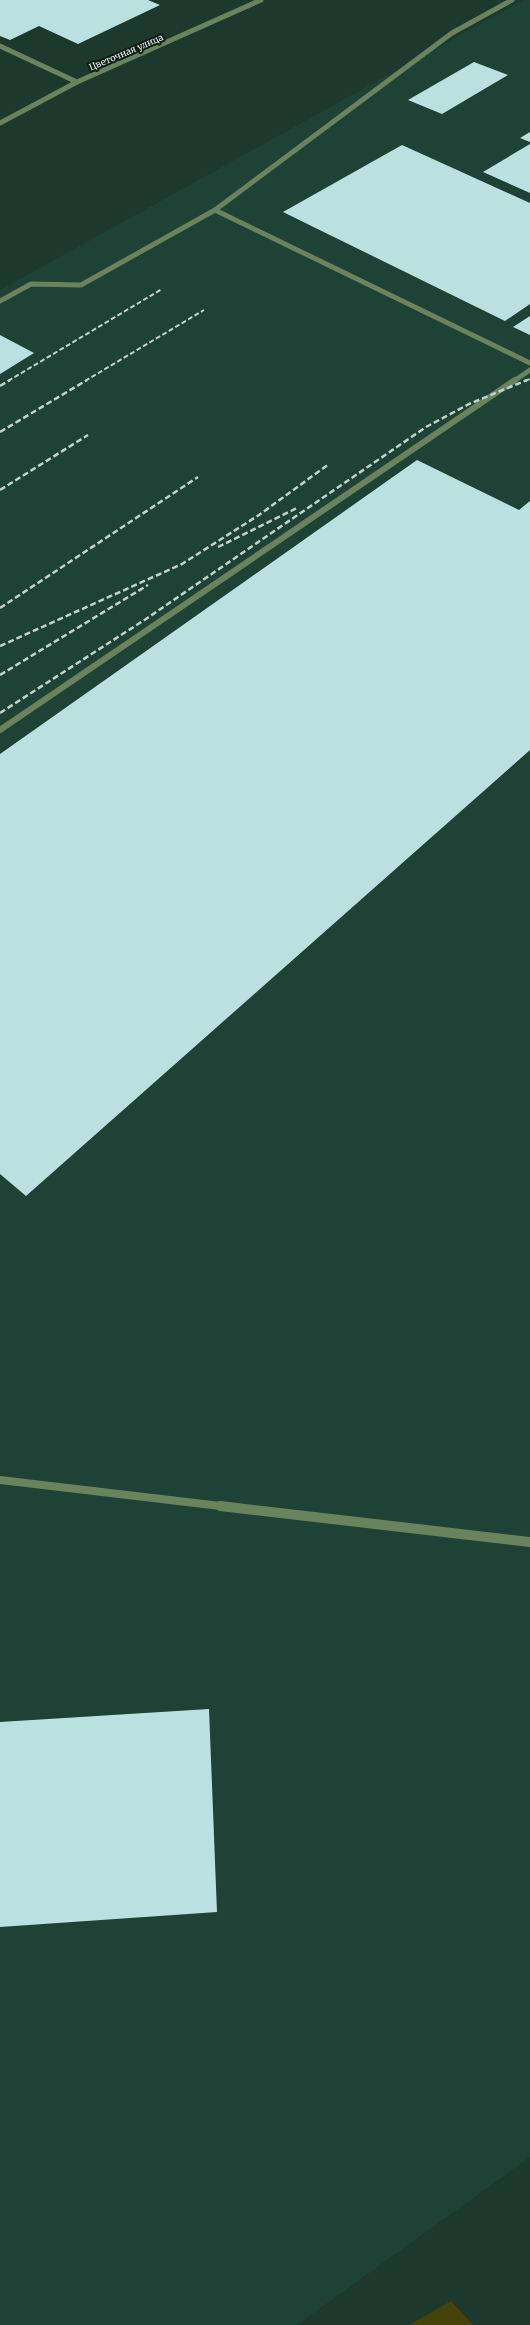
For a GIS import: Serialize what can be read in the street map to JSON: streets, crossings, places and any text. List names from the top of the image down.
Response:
{
  "streets": {
    "street": ["Цветочная улица"]
  }
}
